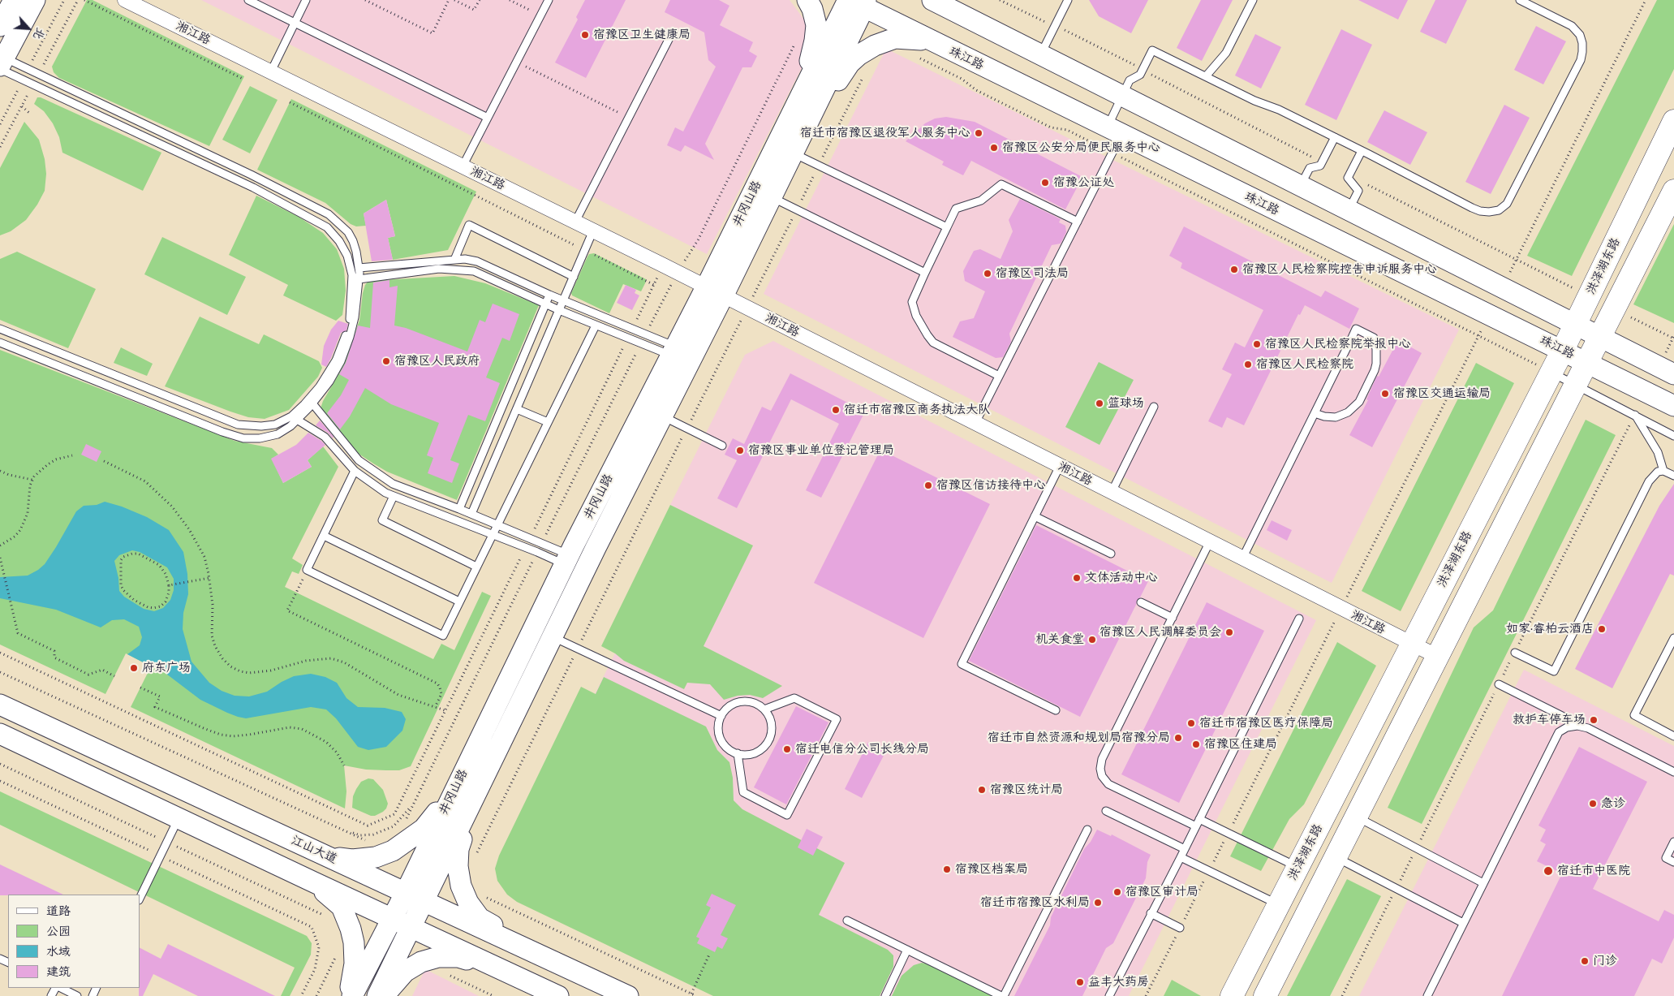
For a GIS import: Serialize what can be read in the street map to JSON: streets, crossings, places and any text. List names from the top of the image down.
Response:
{
  "streets": {
    "main road": ["洪泽湖东路"],
    "street": [
      "湘江路",
      "珠江路",
      "井冈山路",
      "江山大道"
    ]
  },
  "crossings": [
    ["湘江路", "井冈山路"],
    ["湘江路", "洪泽湖东路"],
    ["珠江路", "井冈山路"],
    ["珠江路", "洪泽湖东路"],
    ["井冈山路", "江山大道"]
  ],
  "places": [
    "宿豫区卫生健康局",
    "宿迁市宿豫区退役军人服务中心",
    "宿豫区公安分局便民服务中心",
    "宿豫公证处",
    "宿豫区人民检察院控告申诉服务中心",
    "宿豫区司法局",
    "宿豫区人民检察院举报中心",
    "宿豫区人民政府",
    "宿豫区人民检察院",
    "宿豫区交通运输局",
    "篮球场",
    "宿迁市宿豫区商务执法大队",
    "宿豫区事业单位登记管理局",
    "宿豫区信访接待中心",
    "文体活动中心",
    "如家·睿柏云酒店",
    "宿豫区人民调解委员会",
    "机关食堂",
    "府东广场",
    "救护车停车场",
    "宿迁市宿豫区医疗保障局",
    "宿迁市自然资源和规划局宿豫分局",
    "宿豫区住建局",
    "宿迁电信分公司长线分局",
    "宿豫区统计局",
    "急诊",
    "宿豫区档案局",
    "宿迁市中医院",
    "宿豫区审计局",
    "宿迁市宿豫区水利局",
    "门诊",
    "益丰大药房"
  ],
  "legend": [
    "道路",
    "公园",
    "水域",
    "建筑"
  ],
  "north": "bottom right"
}
